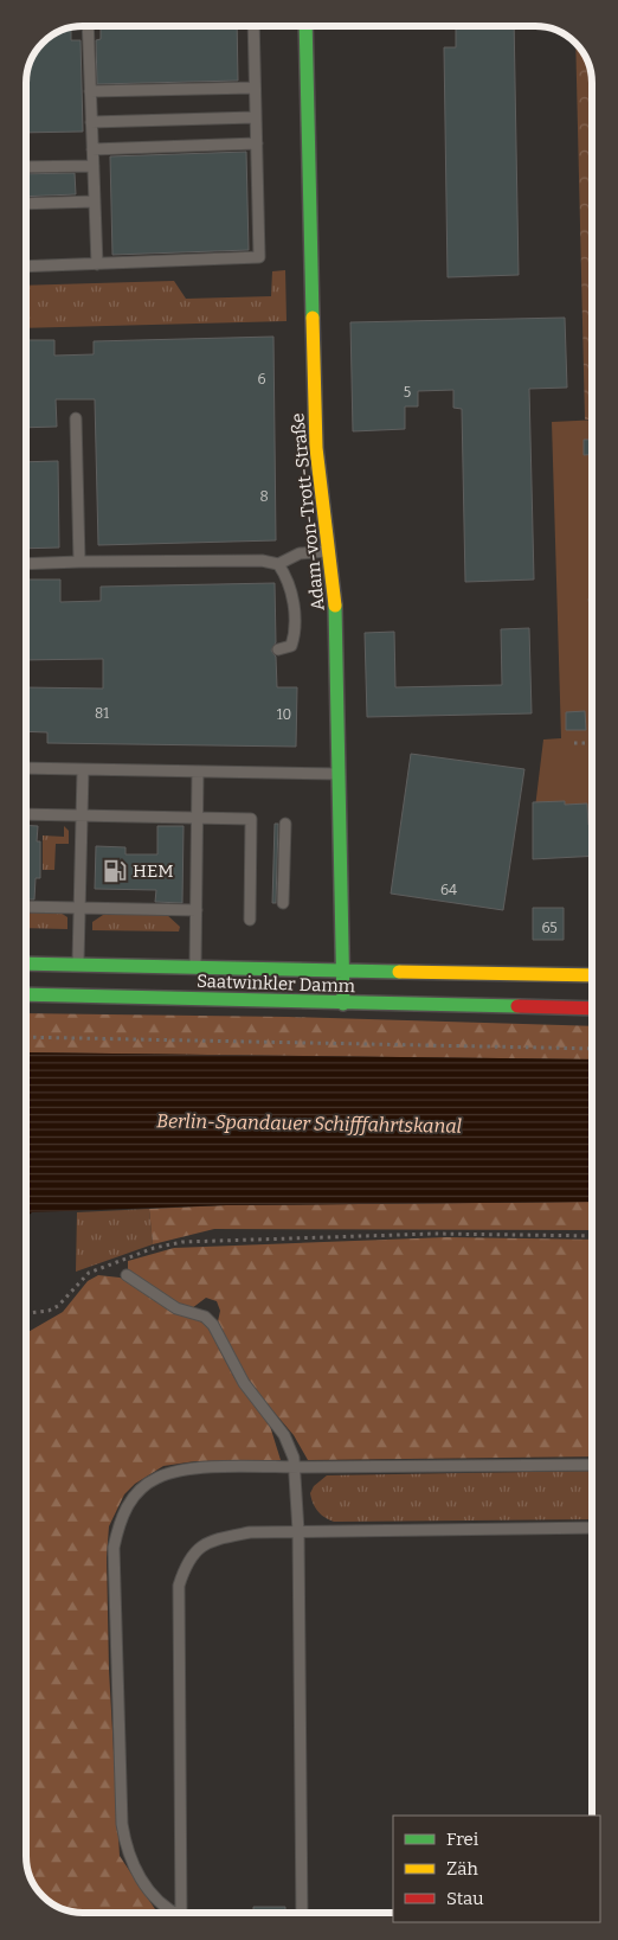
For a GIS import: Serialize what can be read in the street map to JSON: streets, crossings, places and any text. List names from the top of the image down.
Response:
{
  "streets": {
    "main road": ["Adam-von-Trott-Straße", "Saatwinkler Damm"]
  },
  "crossings": [
    ["Adam-von-Trott-Straße", "Saatwinkler Damm"]
  ],
  "water": ["Berlin-Spandauer Schifffahrtskanal"],
  "places": {
    "fuel station": ["HEM"]
  },
  "house_numbers": [
    "6",
    "5",
    "8",
    "81",
    "10",
    "64",
    "65"
  ],
  "legend": ["Frei", "Zäh", "Stau"]
}
